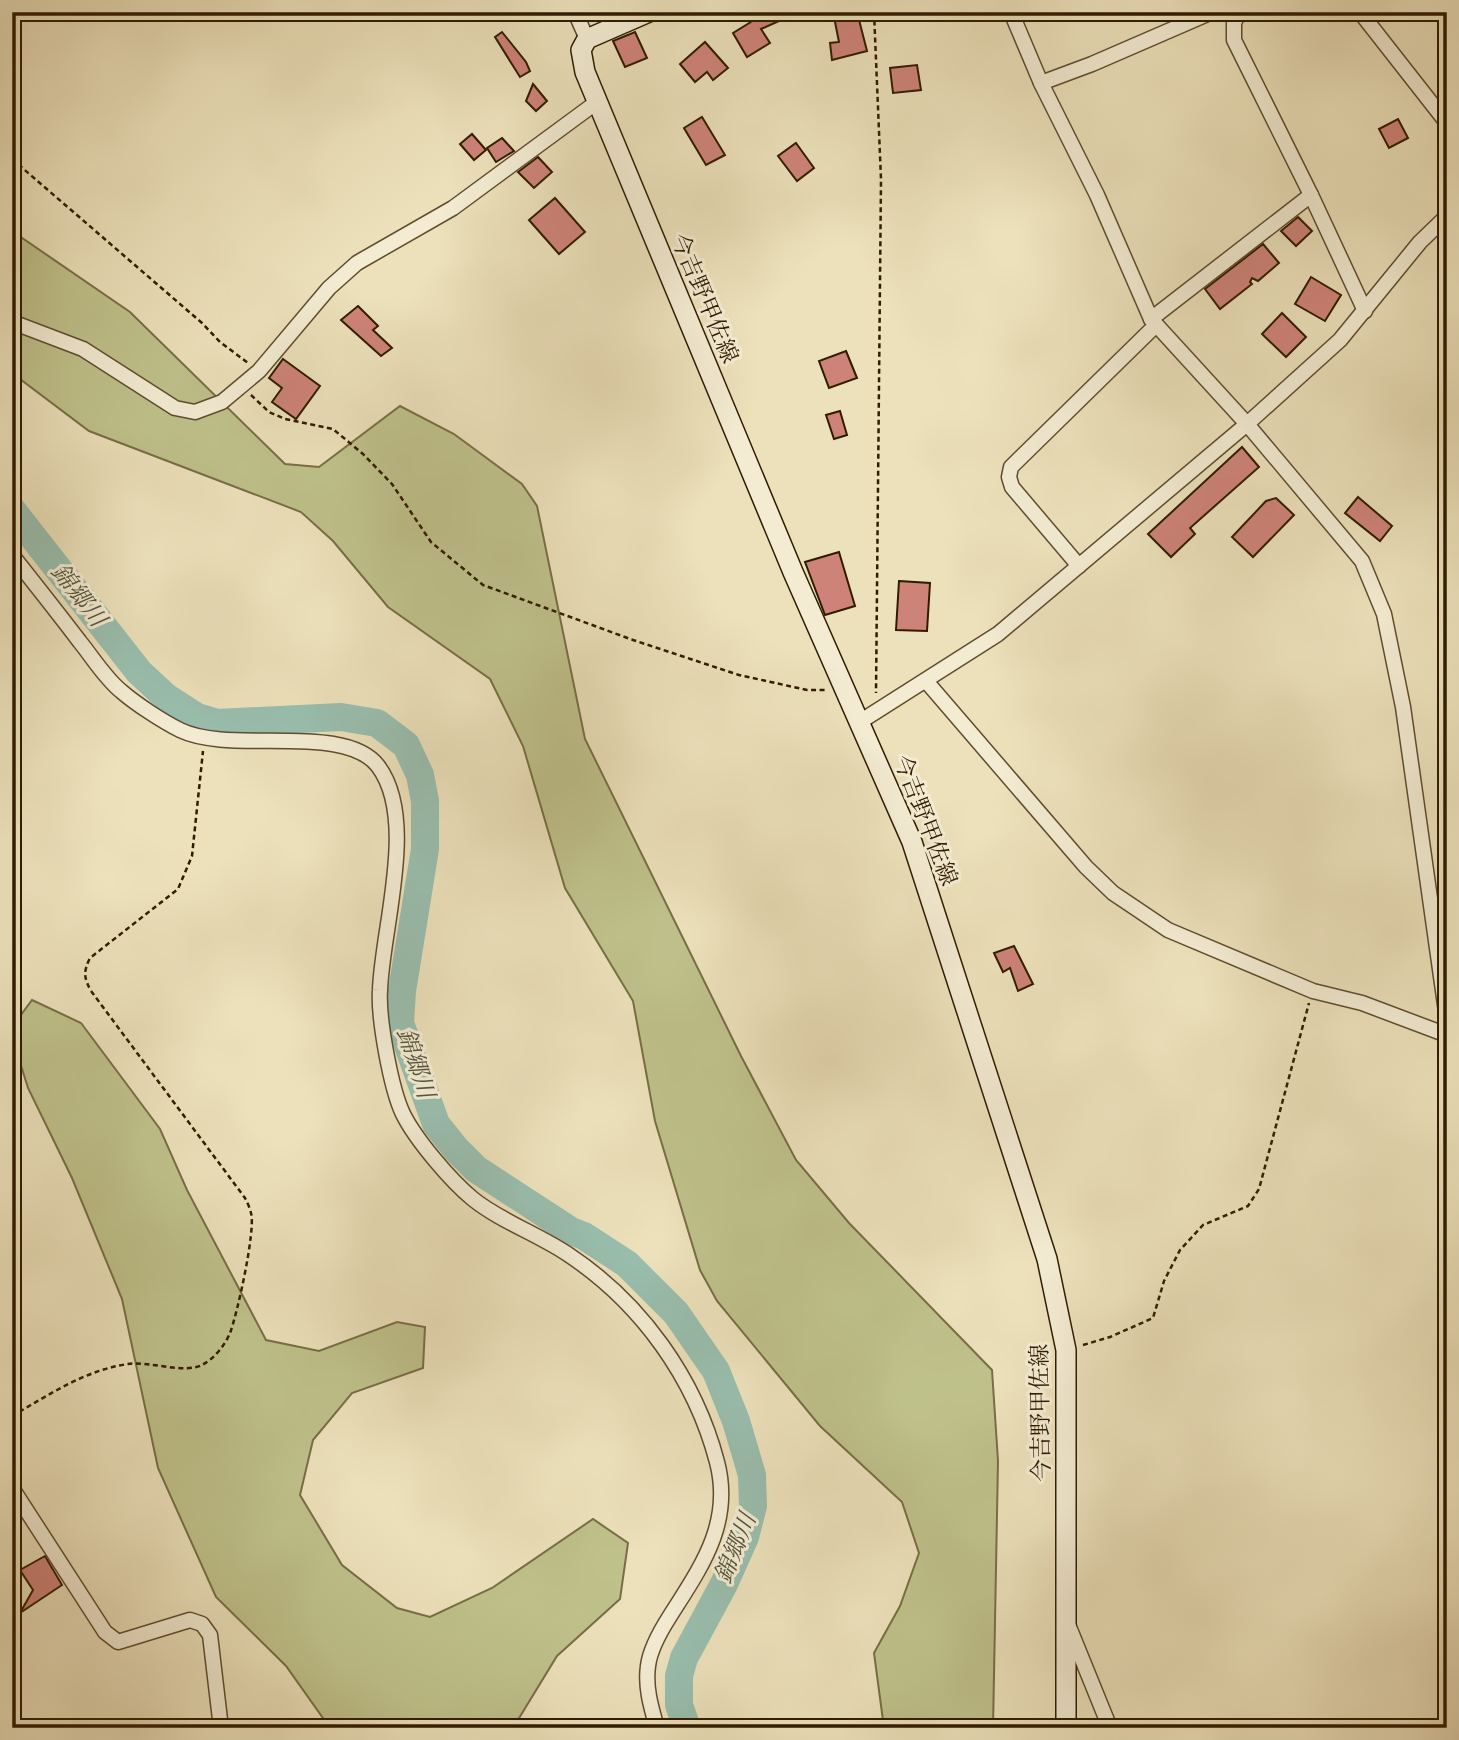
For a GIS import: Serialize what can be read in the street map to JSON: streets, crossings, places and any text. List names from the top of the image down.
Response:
{
  "streets": {
    "main road": ["今吉野甲佐線"]
  },
  "water": ["錦郷川"]
}
